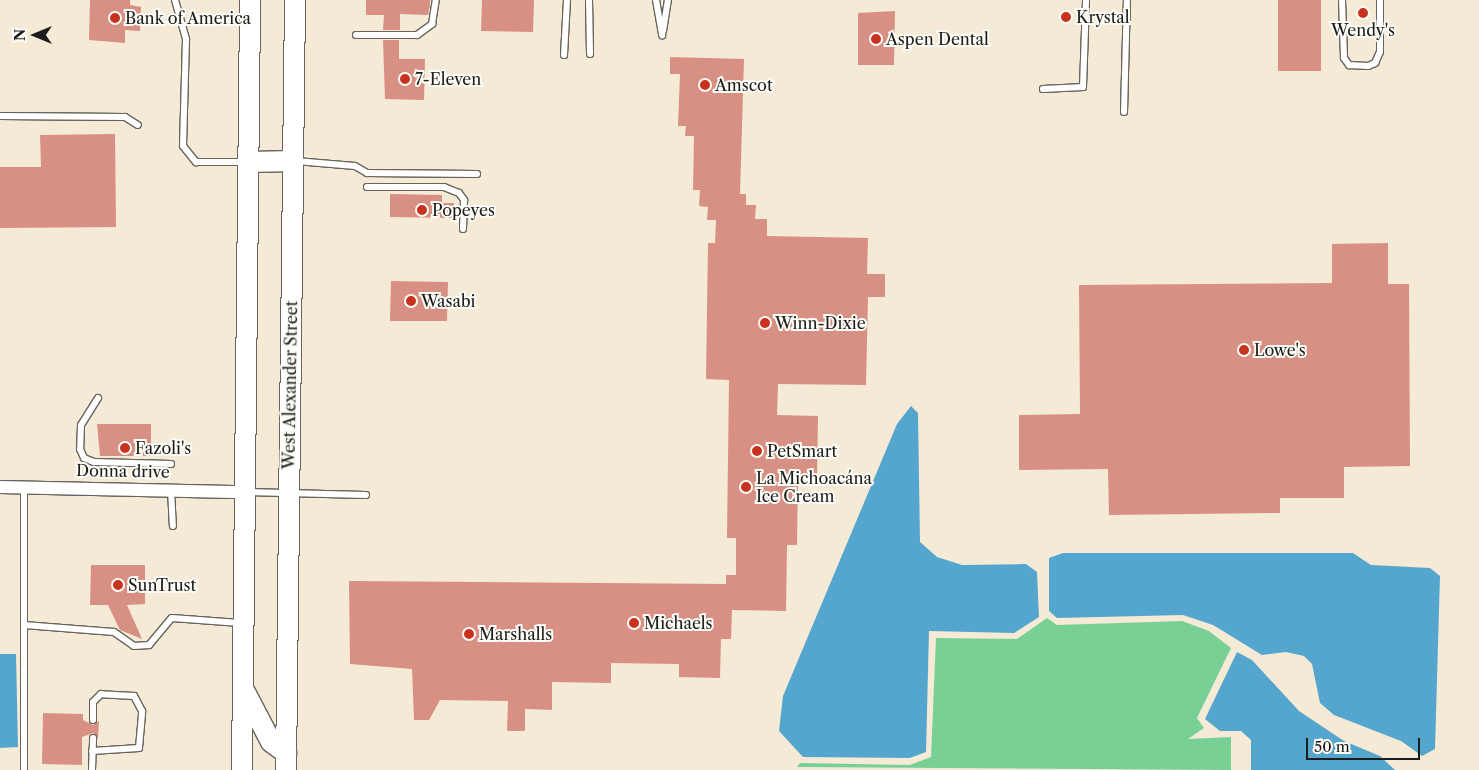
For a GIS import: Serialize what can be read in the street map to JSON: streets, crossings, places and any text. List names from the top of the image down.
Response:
{
  "streets": {
    "main road": ["West Alexander Street"],
    "street": ["Donna drive"]
  },
  "places": [
    "Wendy's",
    "Krystal",
    "Bank of America",
    "Aspen Dental",
    "7-Eleven",
    "Amscot",
    "Popeyes",
    "Wasabi",
    "Winn-Dixie",
    "Lowe's",
    "Fazoli's",
    "PetSmart",
    "La Michoacána Ice Cream",
    "SunTrust",
    "Michaels",
    "Marshalls"
  ],
  "scale_bar": "50 m",
  "north": "left"
}
